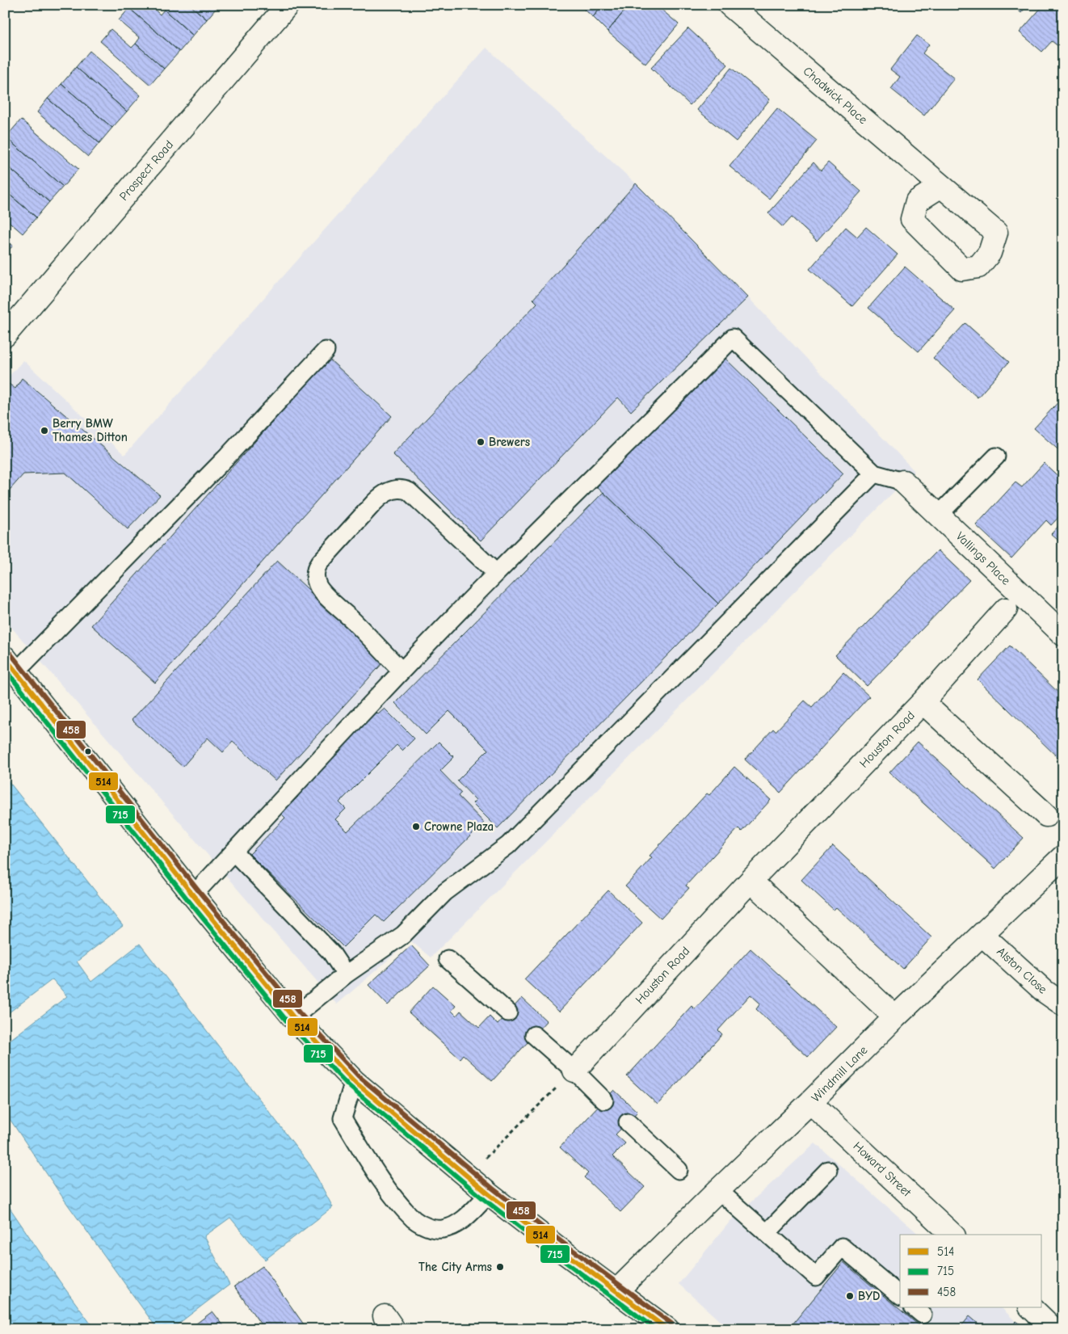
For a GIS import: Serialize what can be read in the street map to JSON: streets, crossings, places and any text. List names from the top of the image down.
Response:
{
  "streets": {
    "street": [
      "Chadwick Place",
      "Prospect Road",
      "Vallings Place",
      "Houston Road",
      "Alston Close",
      "Windmill Lane",
      "Howard Street"
    ]
  },
  "crossings": [
    ["Alston Close", "Windmill Lane"],
    ["Windmill Lane", "Howard Street"]
  ],
  "places": [
    "Berry BMW Thames Ditton",
    "Brewers",
    "Crowne Plaza",
    "The City Arms",
    "BYD"
  ],
  "lines": ["transit line 458", "transit line 514", "transit line 715"],
  "legend": ["514", "715", "458"]
}
